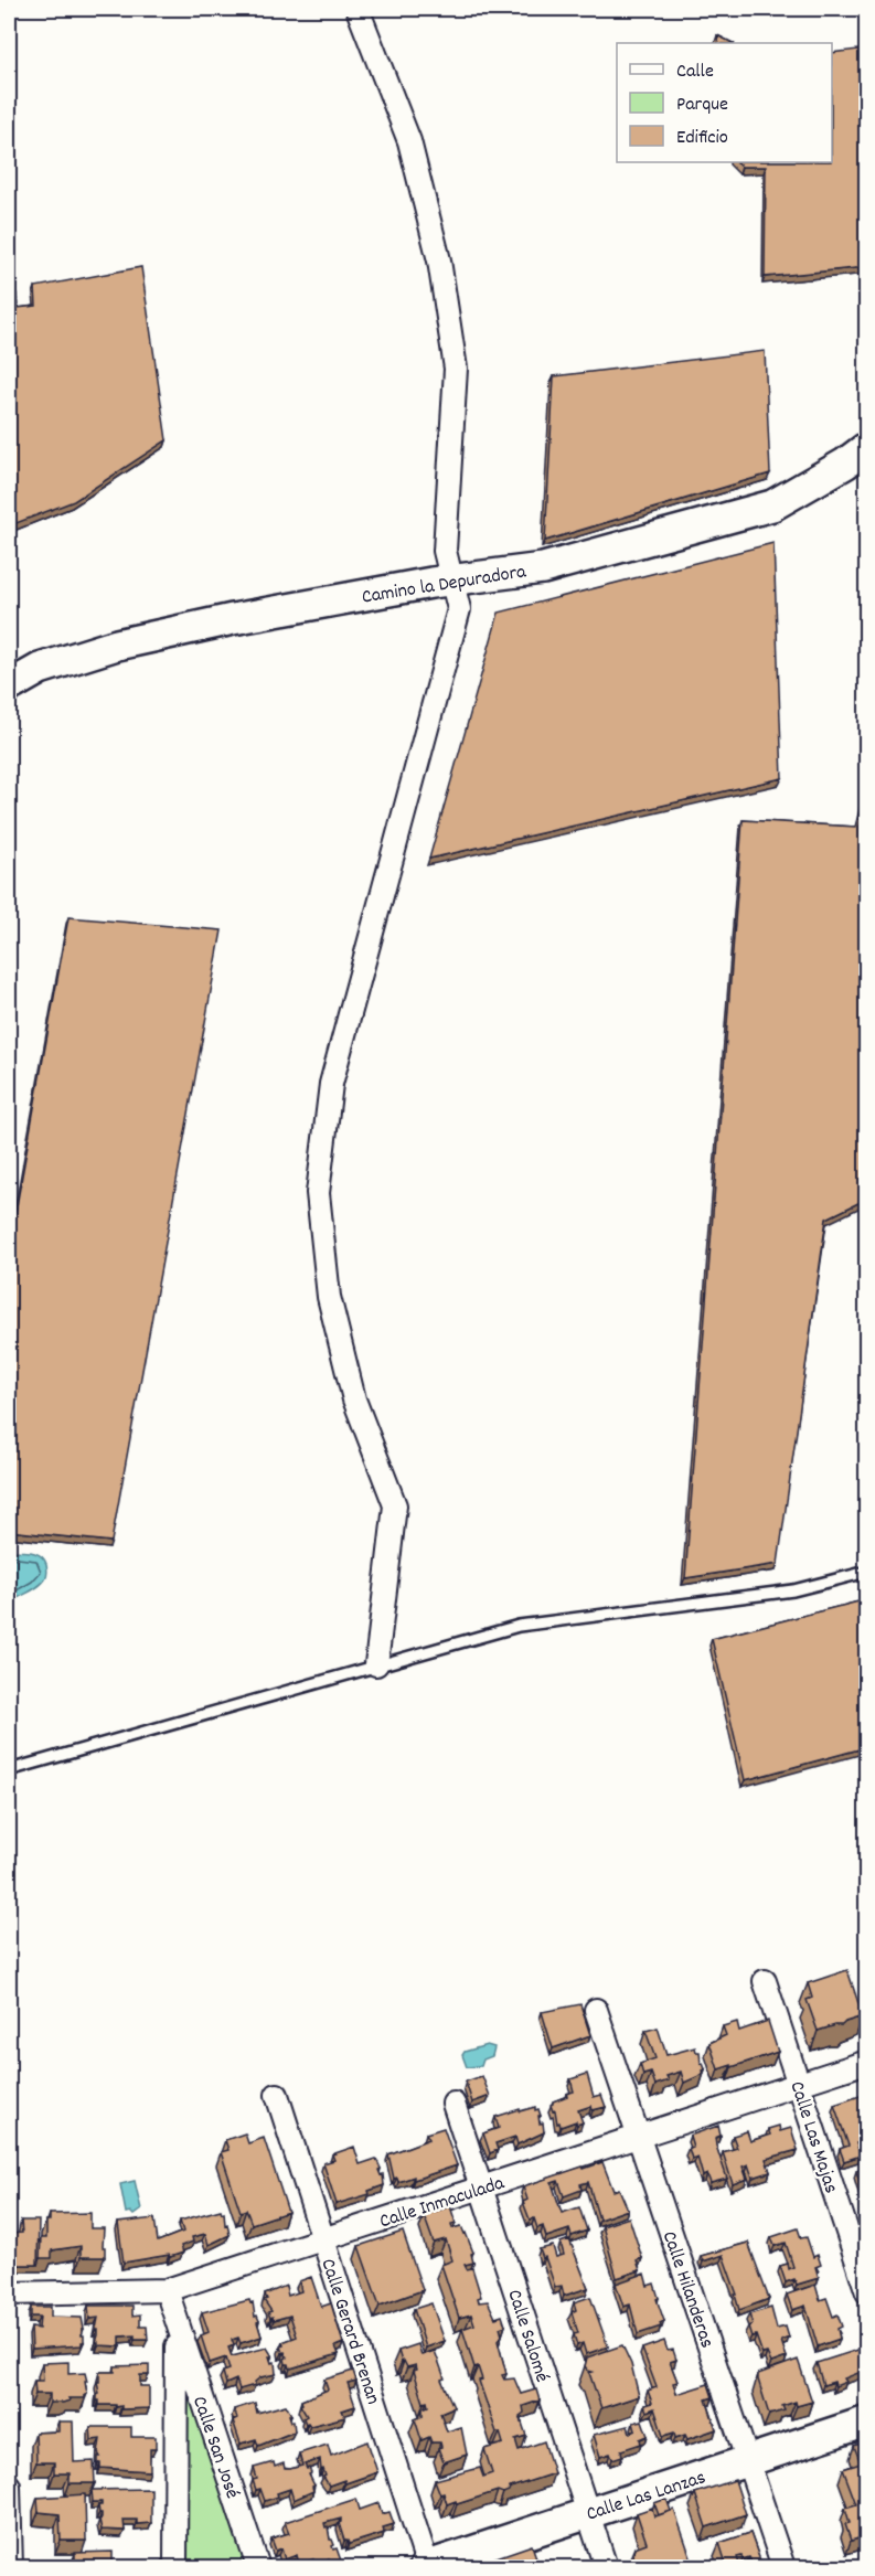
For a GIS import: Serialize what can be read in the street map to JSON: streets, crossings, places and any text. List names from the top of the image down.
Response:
{
  "streets": {
    "street": [
      "Camino la Depuradora",
      "Calle Las Majas",
      "Calle Inmaculada",
      "Calle Hilanderas",
      "Calle Gerard Brenan",
      "Calle Salomé",
      "Calle San José",
      "Calle Las Lanzas"
    ]
  },
  "crossings": [
    ["Calle Las Majas", "Calle Inmaculada"],
    ["Calle Inmaculada", "Calle Hilanderas"],
    ["Calle Inmaculada", "Calle Gerard Brenan"],
    ["Calle Inmaculada", "Calle Salomé"],
    ["Calle Inmaculada", "Calle San José"],
    ["Calle Hilanderas", "Calle Las Lanzas"],
    ["Calle Gerard Brenan", "Calle Las Lanzas"],
    ["Calle Salomé", "Calle Las Lanzas"]
  ],
  "legend": ["Calle", "Parque", "Edificio"]
}
